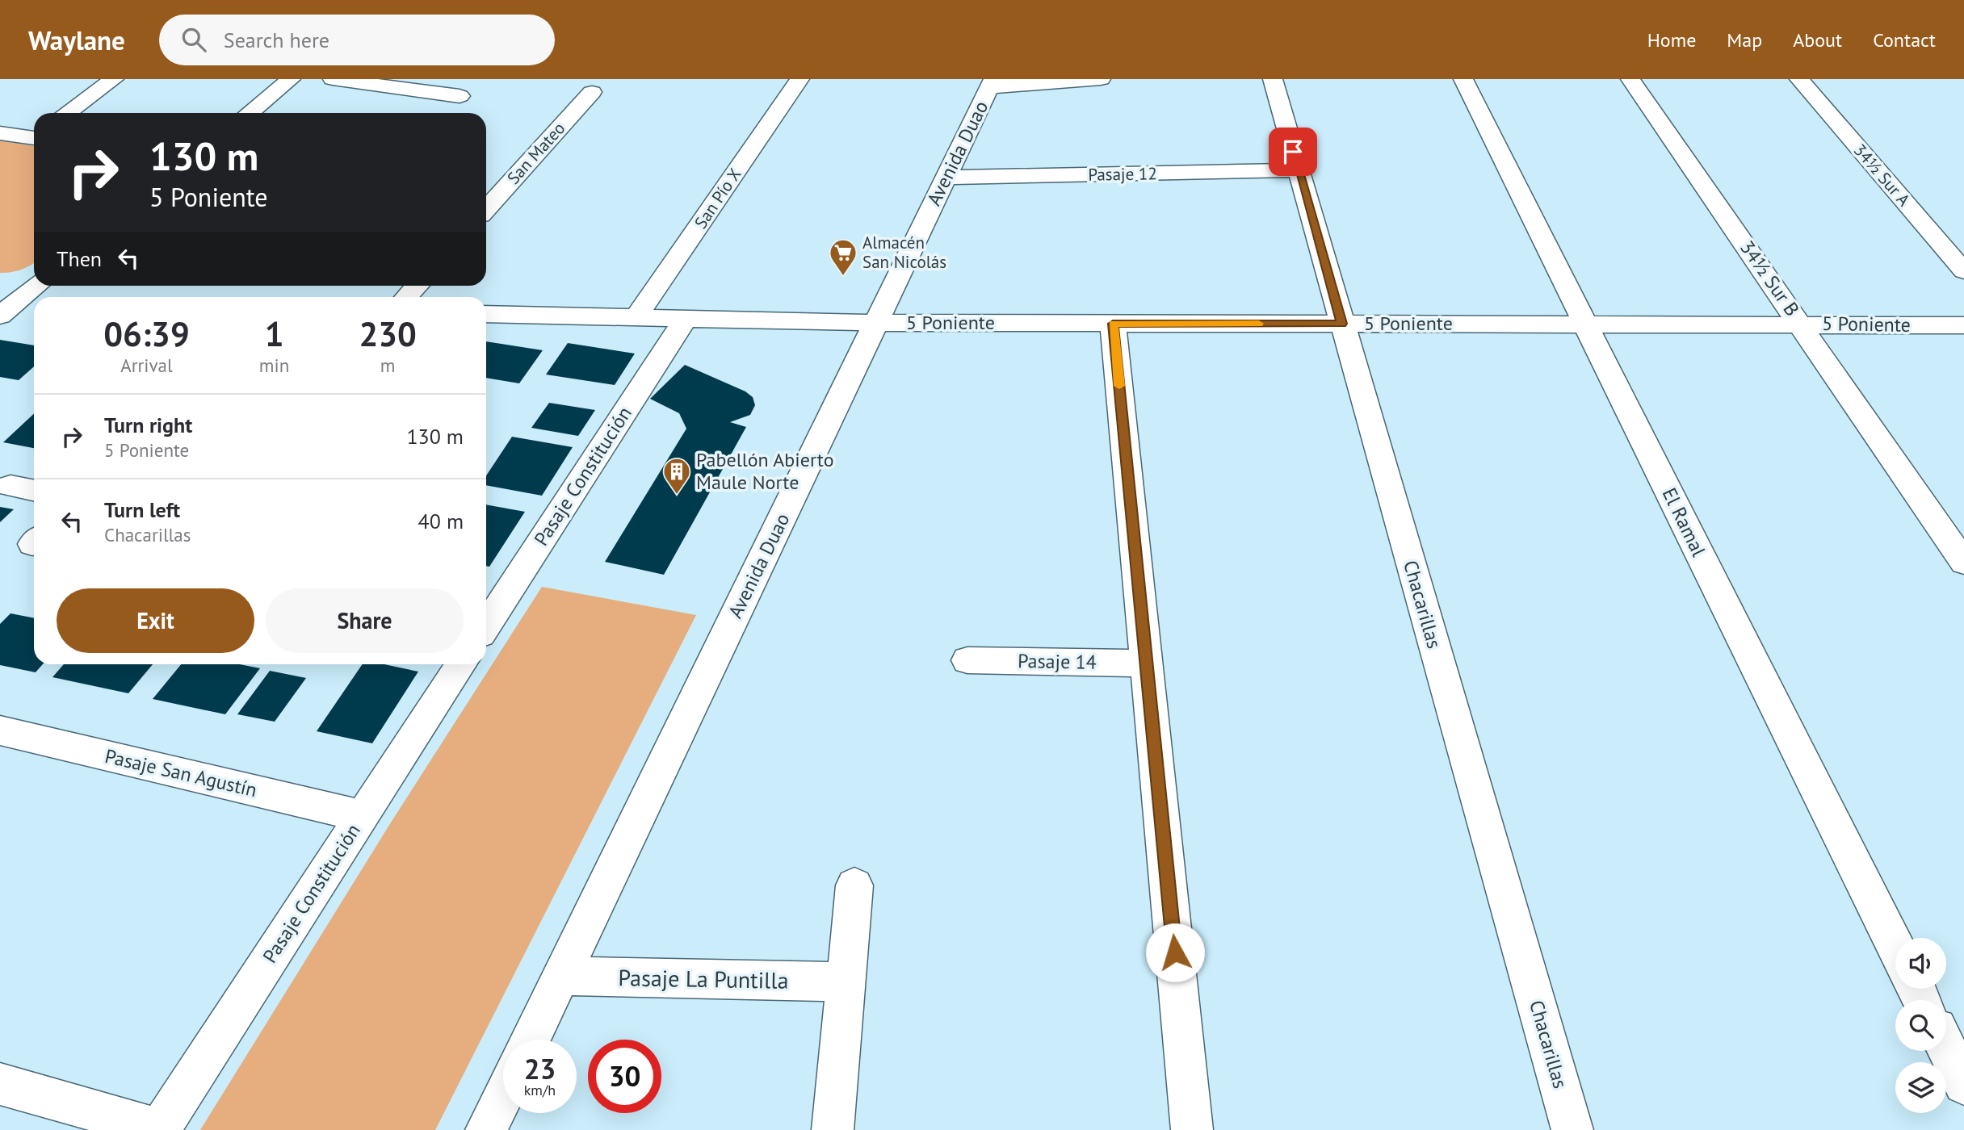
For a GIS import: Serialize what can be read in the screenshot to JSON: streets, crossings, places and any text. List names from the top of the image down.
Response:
{
  "streets": {
    "street": [
      "San Mateo",
      "Avenida Duao",
      "Pasaje 12",
      "34½ Sur A",
      "San Pío X",
      "34½ Sur B",
      "5 Poniente",
      "Pasaje Constitución",
      "El Ramal",
      "Chacarillas",
      "Pasaje 14",
      "Pasaje San Agustín",
      "Pasaje La Puntilla"
    ]
  },
  "crossings": [
    ["Avenida Duao", "Pasaje 12"],
    ["Avenida Duao", "5 Poniente"],
    ["Avenida Duao", "Pasaje La Puntilla"],
    ["Pasaje 12", "Chacarillas"],
    ["San Pío X", "5 Poniente"],
    ["34½ Sur B", "5 Poniente"],
    ["5 Poniente", "Pasaje Constitución"],
    ["5 Poniente", "El Ramal"],
    ["5 Poniente", "Chacarillas"],
    ["Pasaje Constitución", "Pasaje San Agustín"]
  ],
  "places": {
    "supermarket": ["Almacén San Nicolás"],
    "building": ["Pabellón Abierto Maule Norte"]
  },
  "page": {
    "header": "Waylane",
    "search": "Search here",
    "nav": [
      "Home",
      "Map",
      "About",
      "Contact"
    ],
    "turn": ["130 m", "5 Poniente"],
    "then": "Then",
    "eta": [
      "06:39",
      "Arrival",
      "1",
      "min",
      "230",
      "m"
    ],
    "list": [
      {
        "name": "Turn right",
        "note": "5 Poniente",
        "value": "130 m"
      },
      {
        "name": "Turn left",
        "note": "Chacarillas",
        "value": "40 m"
      }
    ],
    "buttons": ["Exit", "Share"],
    "speed": "23 km/h",
    "limit": "30"
  }
}
